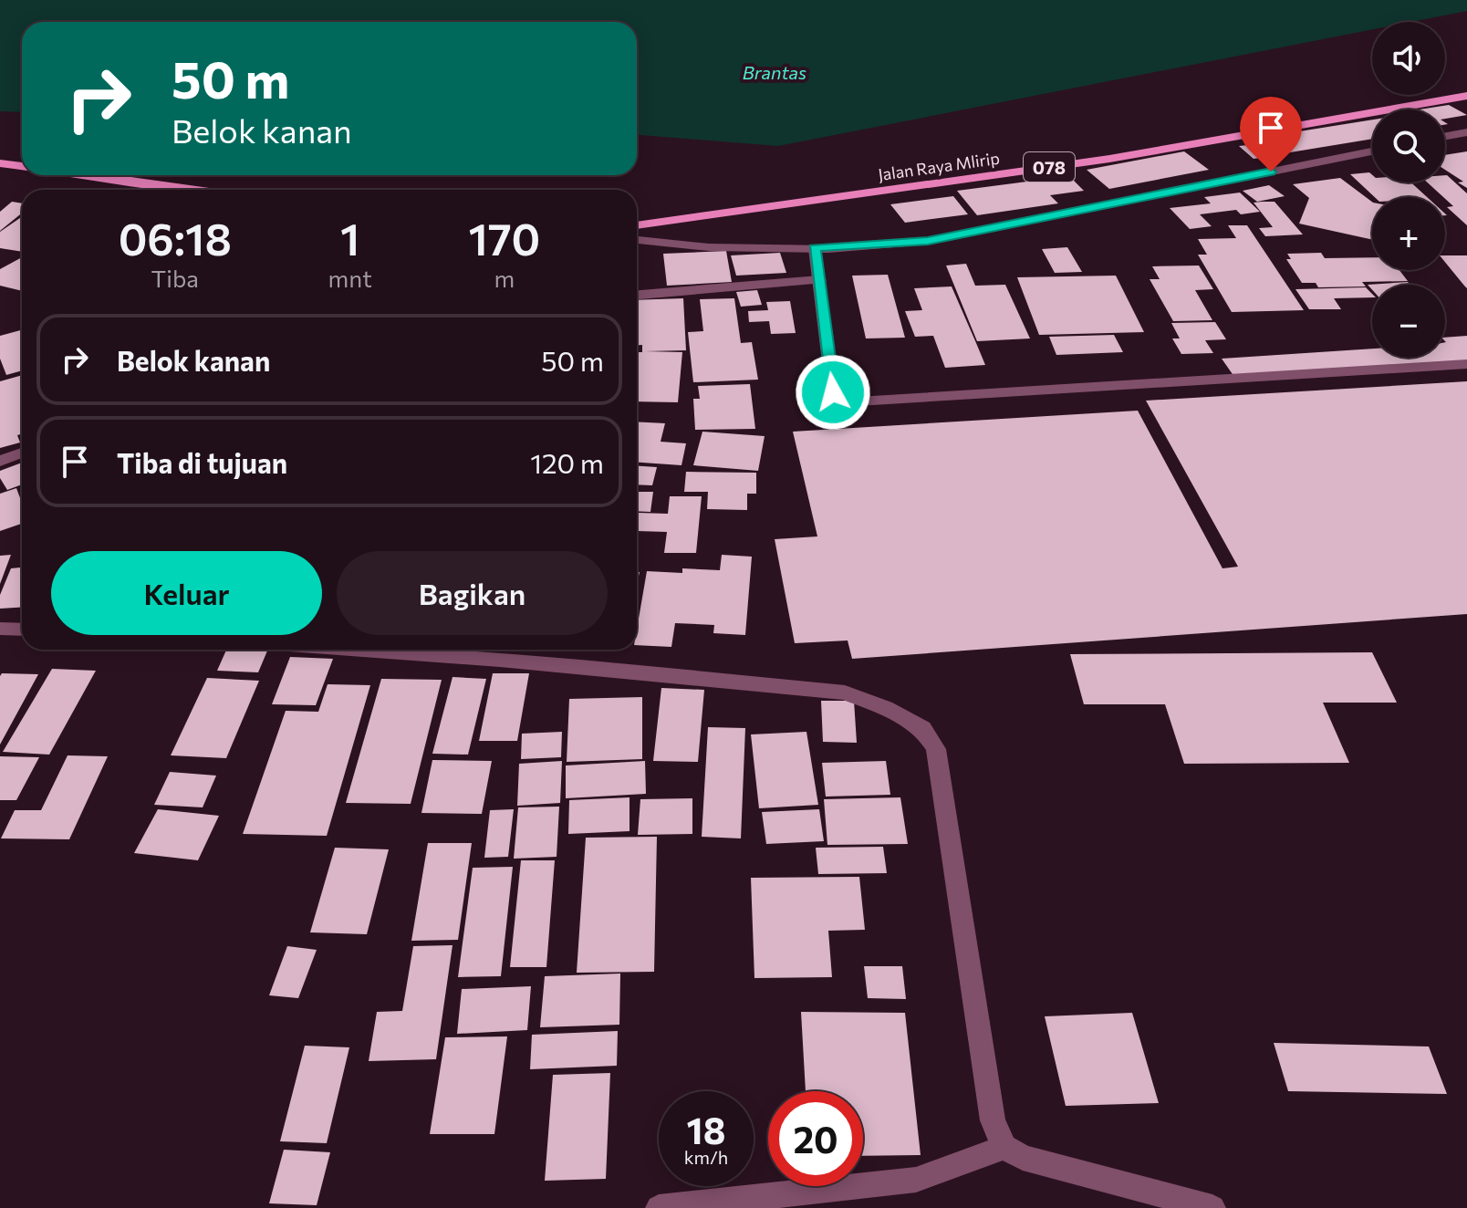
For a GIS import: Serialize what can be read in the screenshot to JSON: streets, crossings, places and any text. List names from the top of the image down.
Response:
{
  "streets": {
    "main road": ["Jalan Raya Mlirip", "078"]
  },
  "water": ["Brantas"],
  "page": {
    "map_buttons": ["+", "−"],
    "turn": ["50 m", "Belok kanan"],
    "eta": [
      "06:18",
      "Tiba",
      "1",
      "mnt",
      "170",
      "m"
    ],
    "list": [
      {
        "name": "Belok kanan",
        "value": "50 m"
      },
      {
        "name": "Tiba di tujuan",
        "value": "120 m"
      }
    ],
    "buttons": ["Keluar", "Bagikan"],
    "speed": "18 km/h",
    "limit": "20"
  }
}
